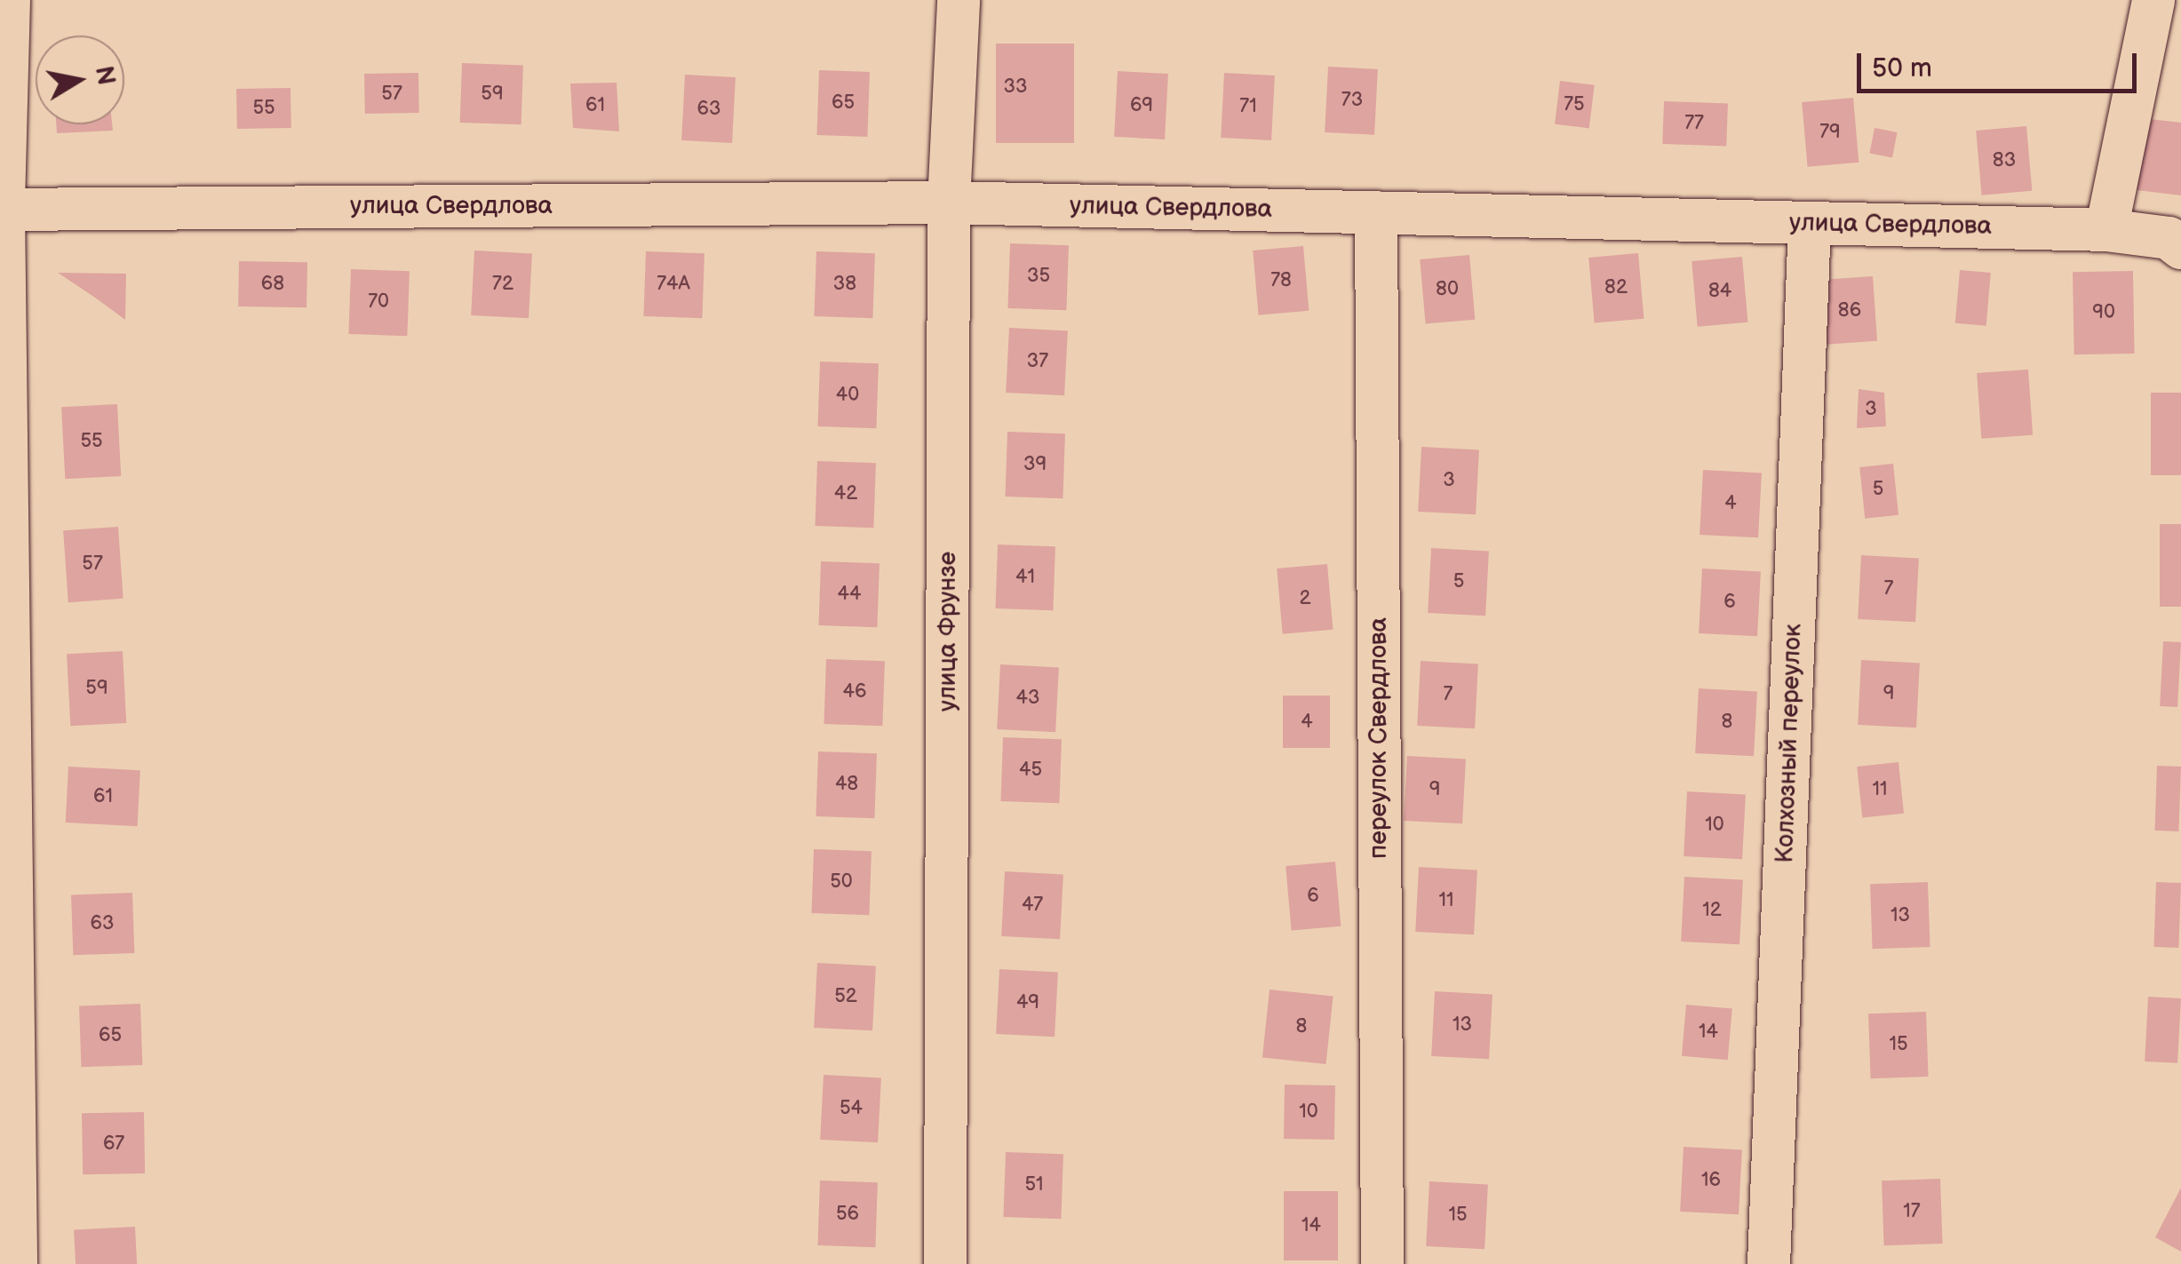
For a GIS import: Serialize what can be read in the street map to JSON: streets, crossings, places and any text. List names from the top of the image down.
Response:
{
  "streets": {
    "street": [
      "улица Свердлова",
      "улица Фрунзе",
      "переулок Свердлова",
      "Колхозный переулок"
    ]
  },
  "crossings": [
    ["улица Свердлова", "улица Фрунзе"],
    ["улица Свердлова", "переулок Свердлова"],
    ["улица Свердлова", "Колхозный переулок"]
  ],
  "house_numbers": [
    "33",
    "57",
    "59",
    "73",
    "65",
    "75",
    "61",
    "69",
    "71",
    "55",
    "63",
    "77",
    "79",
    "83",
    "35",
    "78",
    "68",
    "72",
    "74А",
    "38",
    "82",
    "80",
    "84",
    "70",
    "86",
    "90",
    "37",
    "40",
    "3",
    "55",
    "39",
    "3",
    "5",
    "42",
    "4",
    "57",
    "41",
    "5",
    "7",
    "44",
    "2",
    "6",
    "59",
    "46",
    "9",
    "7",
    "43",
    "4",
    "8",
    "45",
    "48",
    "9",
    "11",
    "61",
    "10",
    "50",
    "6",
    "11",
    "47",
    "12",
    "13",
    "63",
    "52",
    "49",
    "13",
    "8",
    "14",
    "65",
    "15",
    "54",
    "10",
    "67",
    "16",
    "51",
    "17",
    "56",
    "15",
    "14"
  ],
  "scale_bar": "50 m",
  "north": "right"
}
